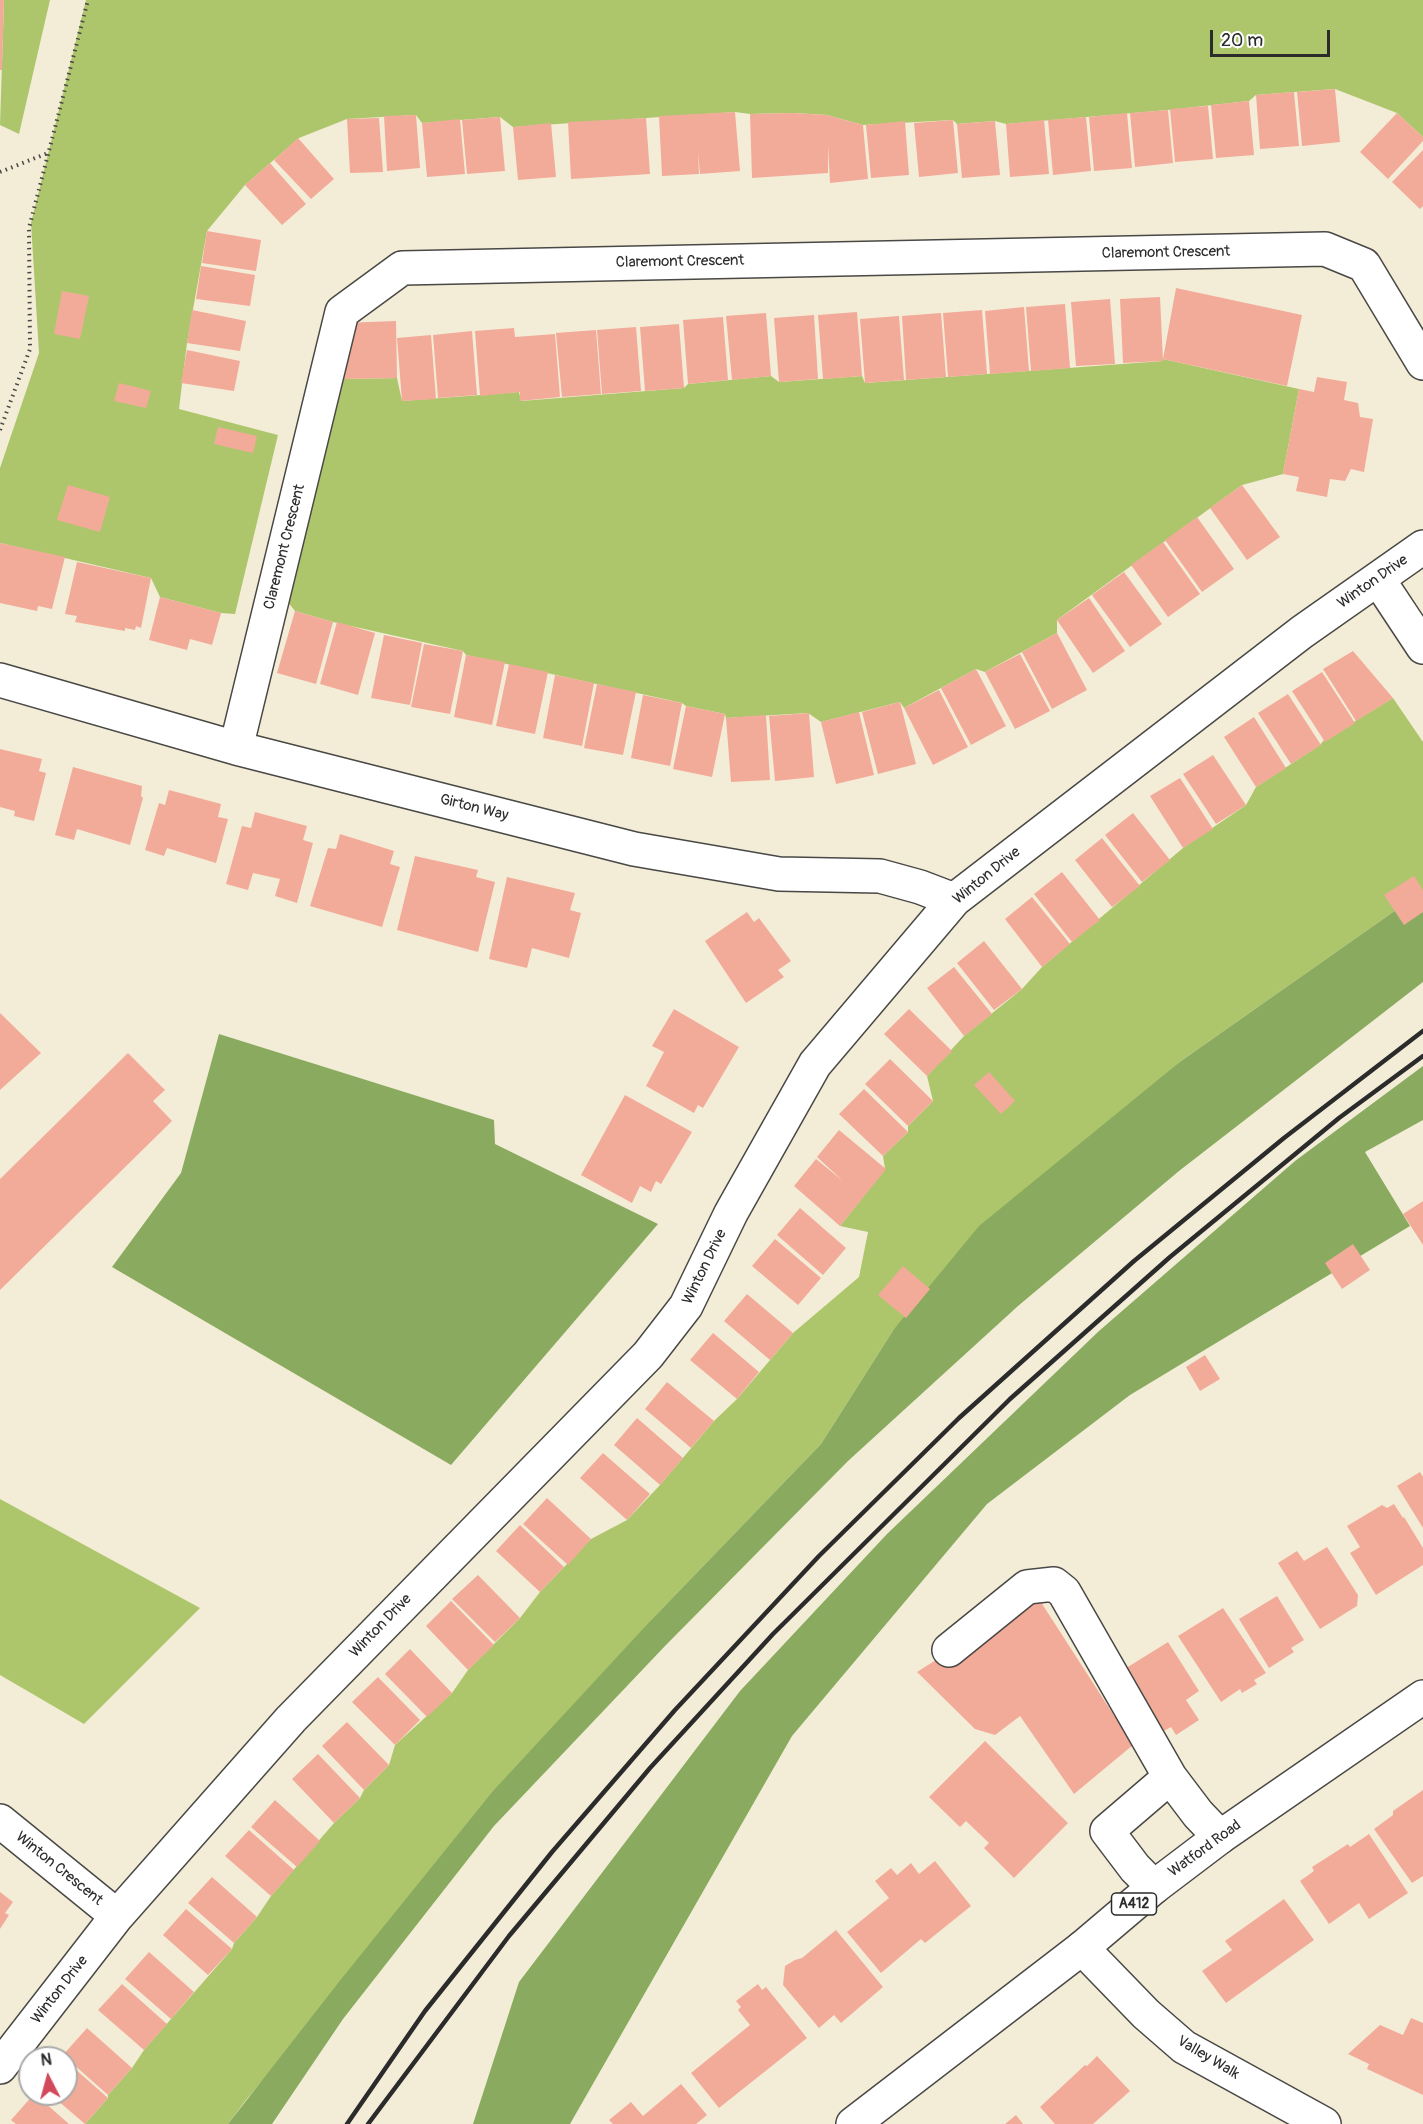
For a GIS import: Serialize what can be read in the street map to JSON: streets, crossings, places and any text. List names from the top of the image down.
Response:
{
  "streets": {
    "street": [
      "Claremont Crescent",
      "Winton Drive",
      "Girton Way",
      "Watford Road",
      "Winton Crescent",
      "A412",
      "Valley Walk"
    ]
  },
  "crossings": [
    ["Claremont Crescent", "Girton Way"],
    ["Winton Drive", "Girton Way"],
    ["Winton Drive", "Winton Crescent"],
    ["Watford Road", "Valley Walk"]
  ],
  "scale_bar": "20 m",
  "north": "top"
}
